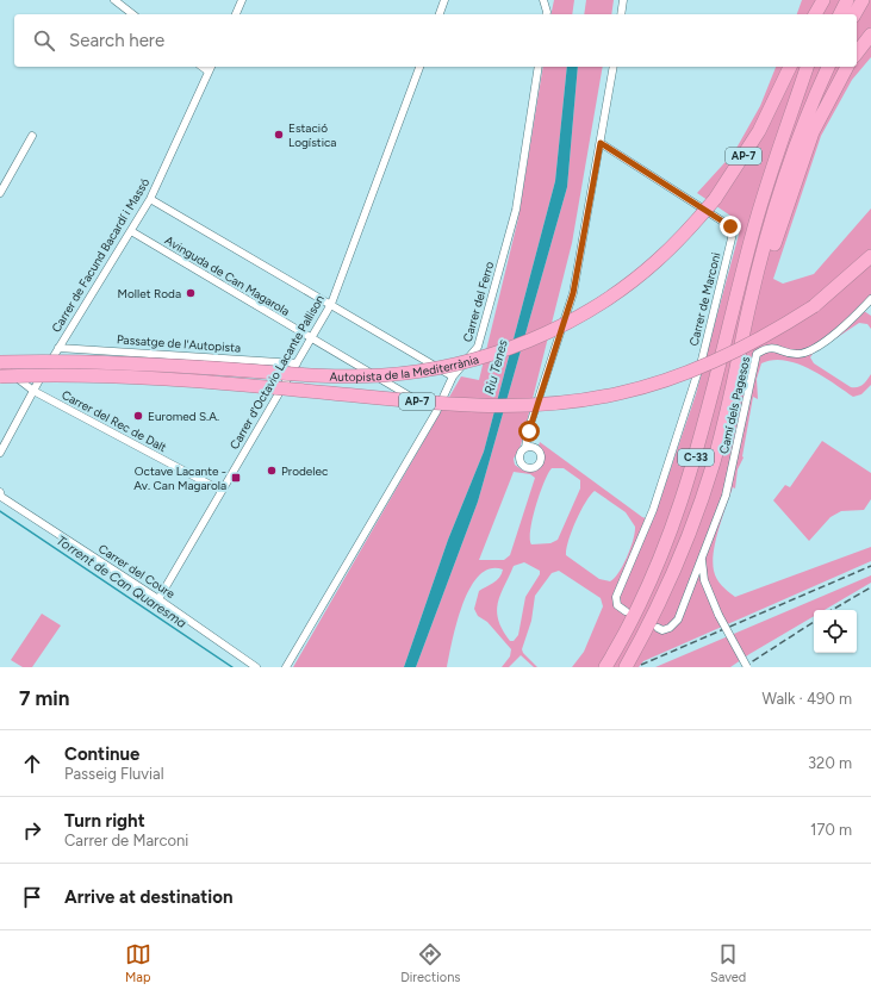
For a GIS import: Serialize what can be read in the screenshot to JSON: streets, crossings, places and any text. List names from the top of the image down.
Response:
{
  "streets": {
    "highway": ["AP-7", "Autopista de la Mediterrània", "C-33"],
    "street": [
      "Carrer de Facund Bacardí i Massó",
      "Avinguda de Can Magarola",
      "Carrer de Marconi",
      "Carrer del Ferro",
      "Passatge de l'Autopista",
      "Carrer d'Octavio Lacante Pallison",
      "Camí dels Pagesos",
      "Carrer del Rec de Dalt",
      "Carrer del Coure"
    ]
  },
  "crossings": [
    ["Carrer de Facund Bacardí i Massó", "Avinguda de Can Magarola"],
    ["Carrer de Facund Bacardí i Massó", "Passatge de l'Autopista"],
    ["Carrer de Facund Bacardí i Massó", "Carrer del Rec de Dalt"],
    ["Avinguda de Can Magarola", "Carrer del Ferro"],
    ["Avinguda de Can Magarola", "Carrer d'Octavio Lacante Pallison"],
    ["Passatge de l'Autopista", "Carrer d'Octavio Lacante Pallison"],
    ["Autopista de la Mediterrània", "Carrer del Rec de Dalt"],
    ["Carrer d'Octavio Lacante Pallison", "Carrer del Rec de Dalt"],
    ["Carrer d'Octavio Lacante Pallison", "Carrer del Coure"]
  ],
  "water": ["Riu Tenes", "Torrent de Can Quaresma"],
  "places": {
    "other": [
      "Estació Logística",
      "Mollet Roda",
      "Euromed S.A.",
      "Prodelec"
    ],
    "transit": ["Octave Lacante - Av. Can Magarola"]
  },
  "page": {
    "search": "Search here",
    "heading": ["7 min", "Walk · 490 m"],
    "list": [
      ["Continue", "Passeig Fluvial", "320 m"],
      ["Turn right", "Carrer de Marconi", "170 m"],
      "Arrive at destination"
    ],
    "nav": ["Map", "Directions", "Saved"]
  }
}
